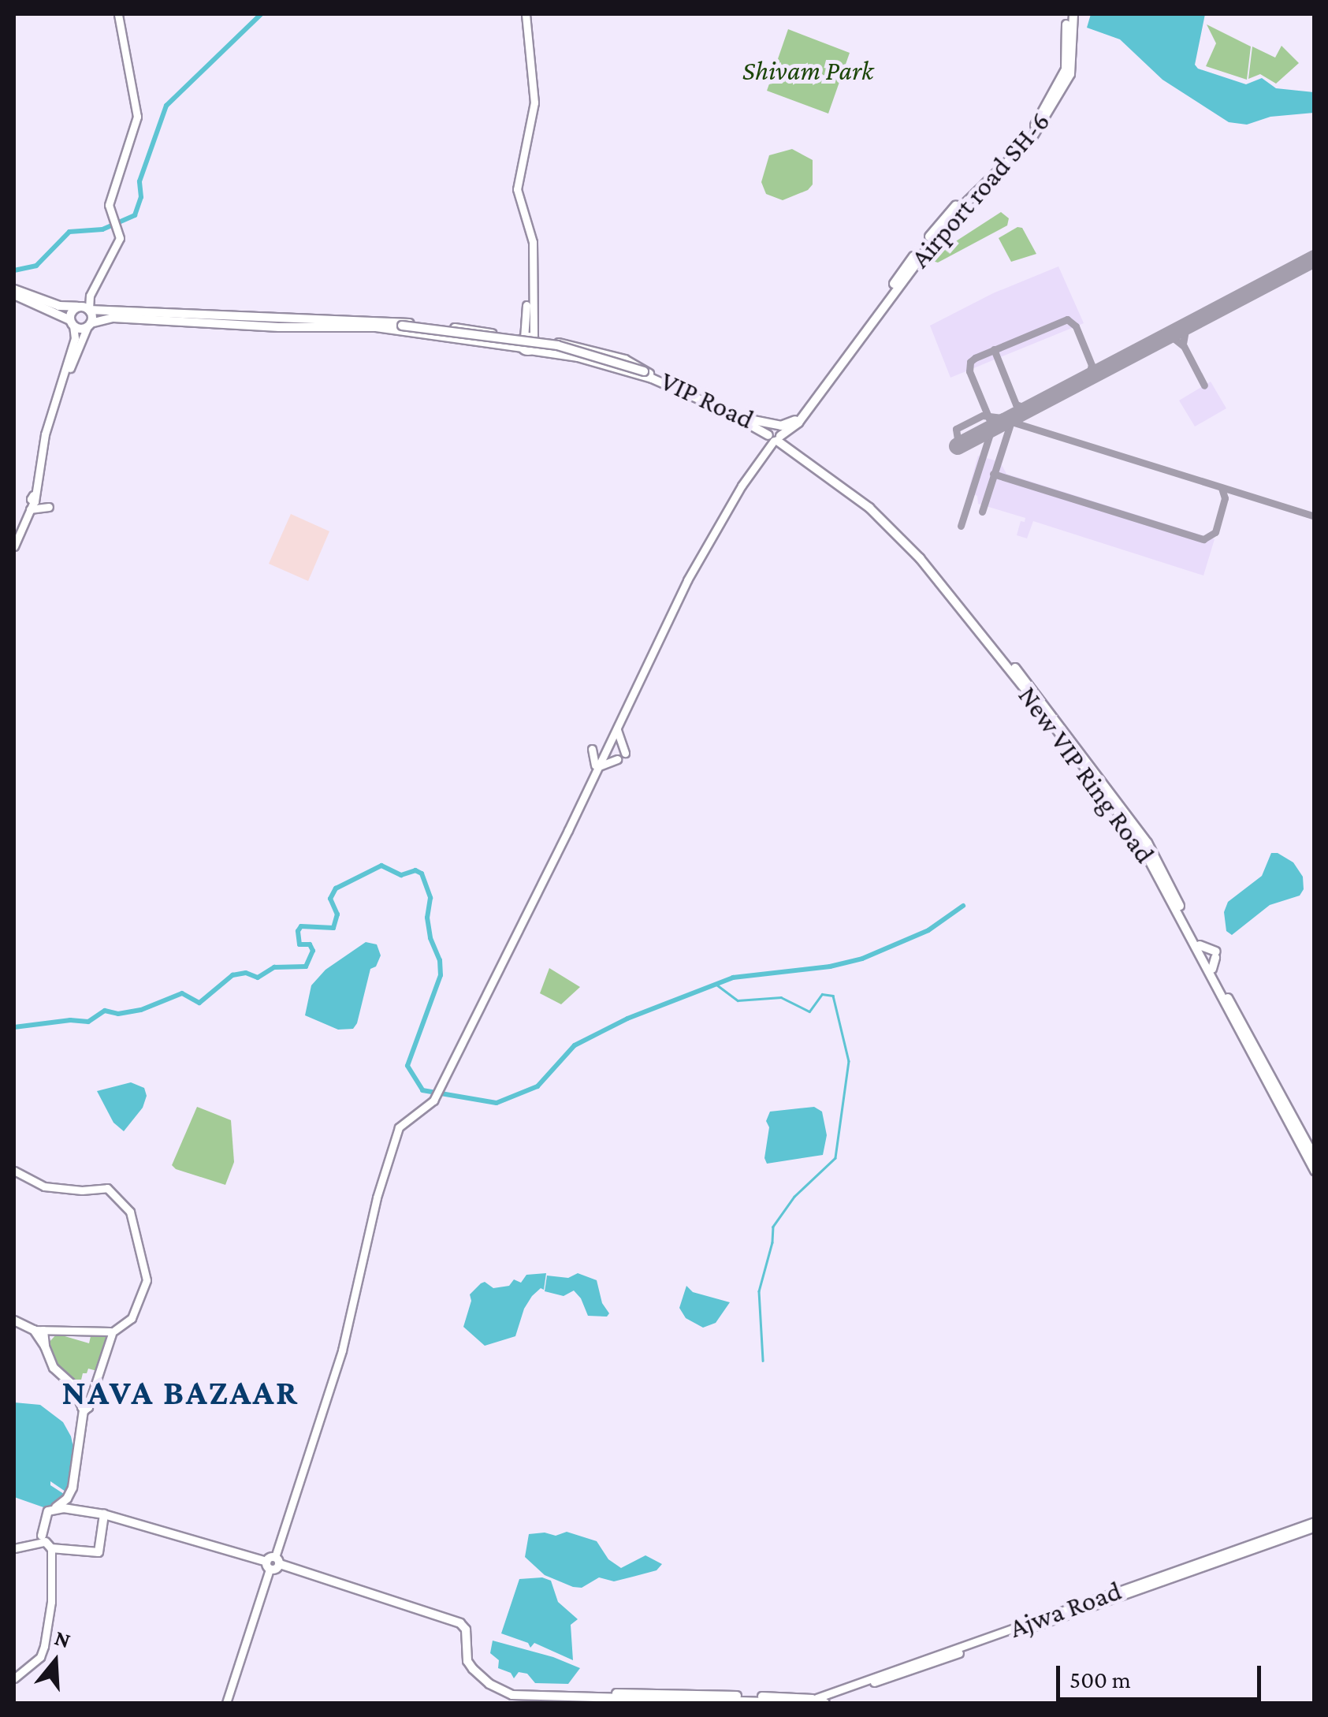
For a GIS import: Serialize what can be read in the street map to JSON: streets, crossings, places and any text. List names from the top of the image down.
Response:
{
  "streets": {
    "main road": [
      "Airport road SH-6",
      "VIP Road",
      "New VIP Ring Road",
      "Ajwa Road"
    ]
  },
  "crossings": [
    ["Airport road SH-6", "VIP Road"],
    ["Airport road SH-6", "New VIP Ring Road"],
    ["VIP Road", "New VIP Ring Road"]
  ],
  "districts": ["NAVA BAZAAR"],
  "parks": ["Shivam Park"],
  "scale_bar": "500 m",
  "north": "top"
}
